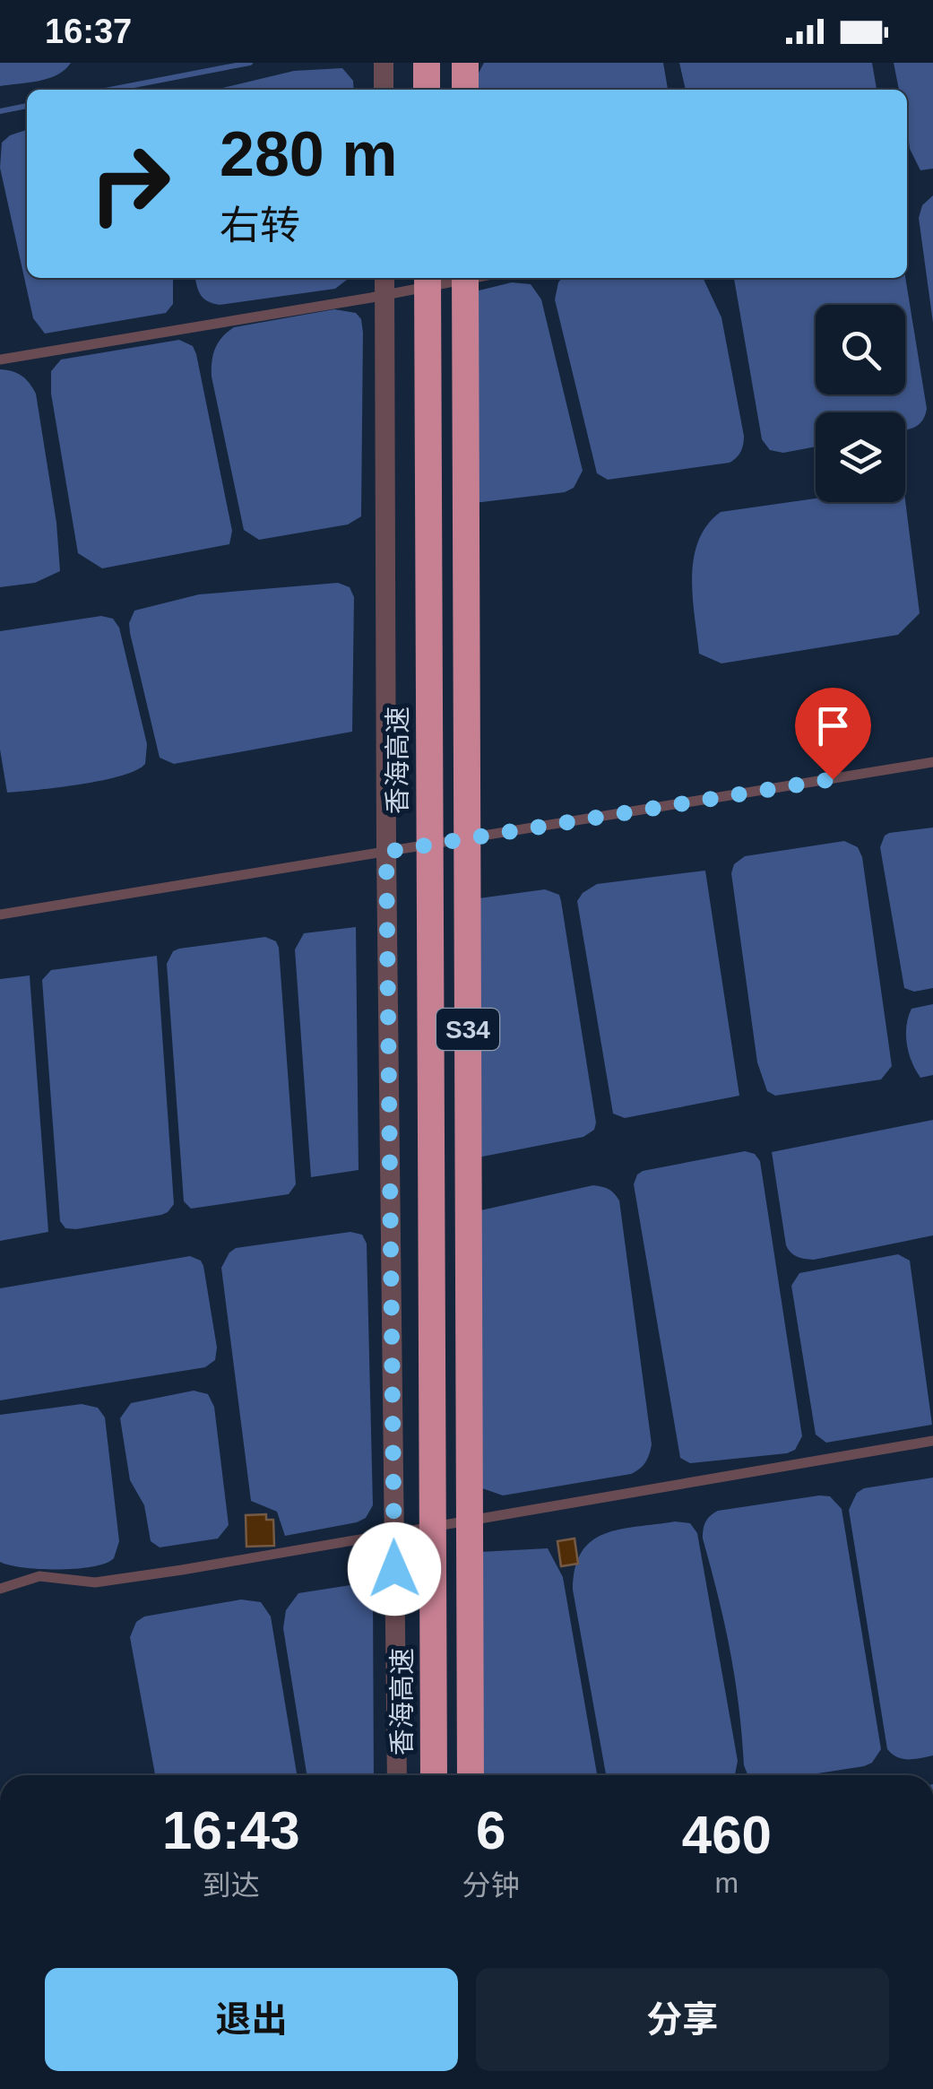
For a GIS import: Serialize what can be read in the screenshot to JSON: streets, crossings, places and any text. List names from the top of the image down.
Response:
{
  "streets": {
    "highway": ["香海高速", "S34"]
  },
  "page": {
    "status": "16:37",
    "turn": ["280 m", "右转"],
    "eta": [
      "16:43",
      "到达",
      "6",
      "分钟",
      "460",
      "m"
    ],
    "buttons": ["退出", "分享"]
  }
}
